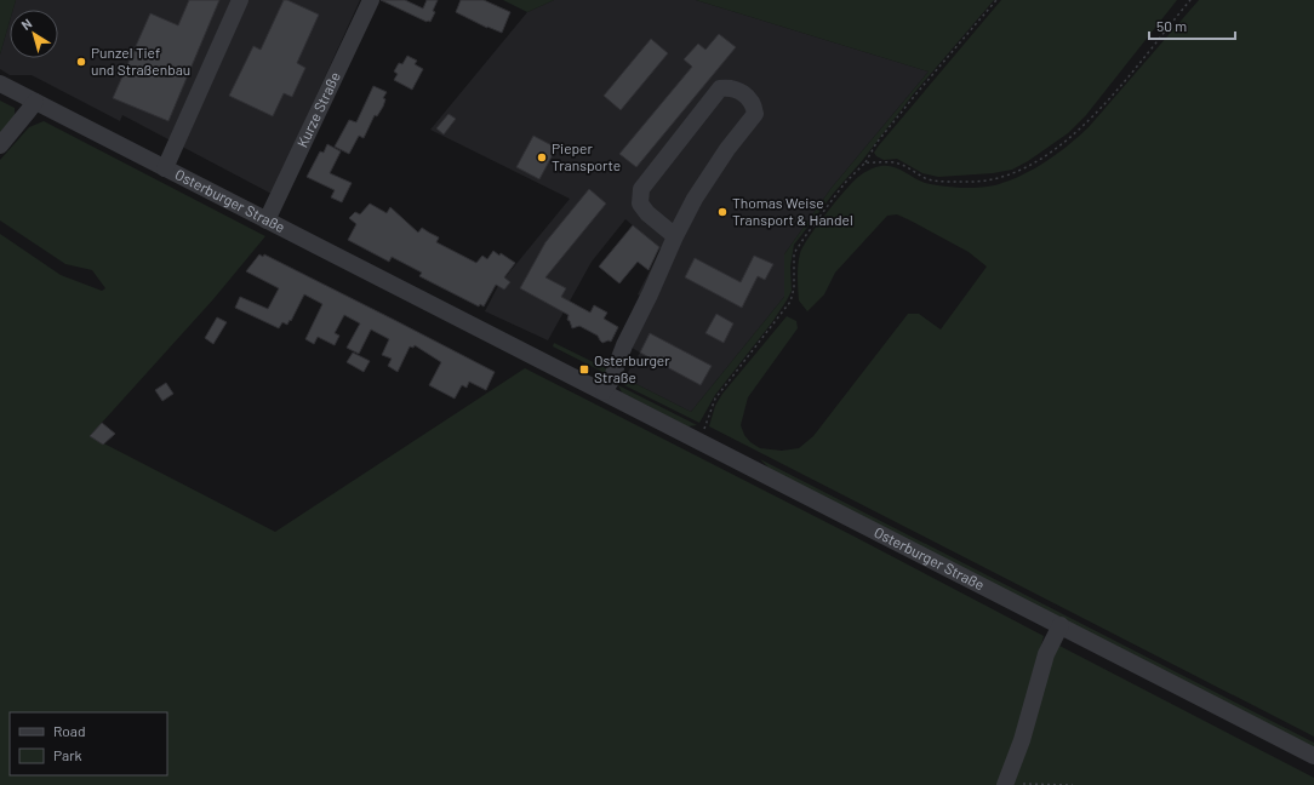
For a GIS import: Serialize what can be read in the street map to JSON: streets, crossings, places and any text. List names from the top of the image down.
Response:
{
  "streets": {
    "street": ["Kurze Straße", "Osterburger Straße"]
  },
  "crossings": [
    ["Kurze Straße", "Osterburger Straße"]
  ],
  "places": {
    "other": ["Punzel Tief und Straßenbau", "Pieper Transporte", "Thomas Weise Transport & Handel"],
    "transit": ["Osterburger Straße"]
  },
  "legend": ["Road", "Park"],
  "scale_bar": "50 m",
  "north": "top left"
}
